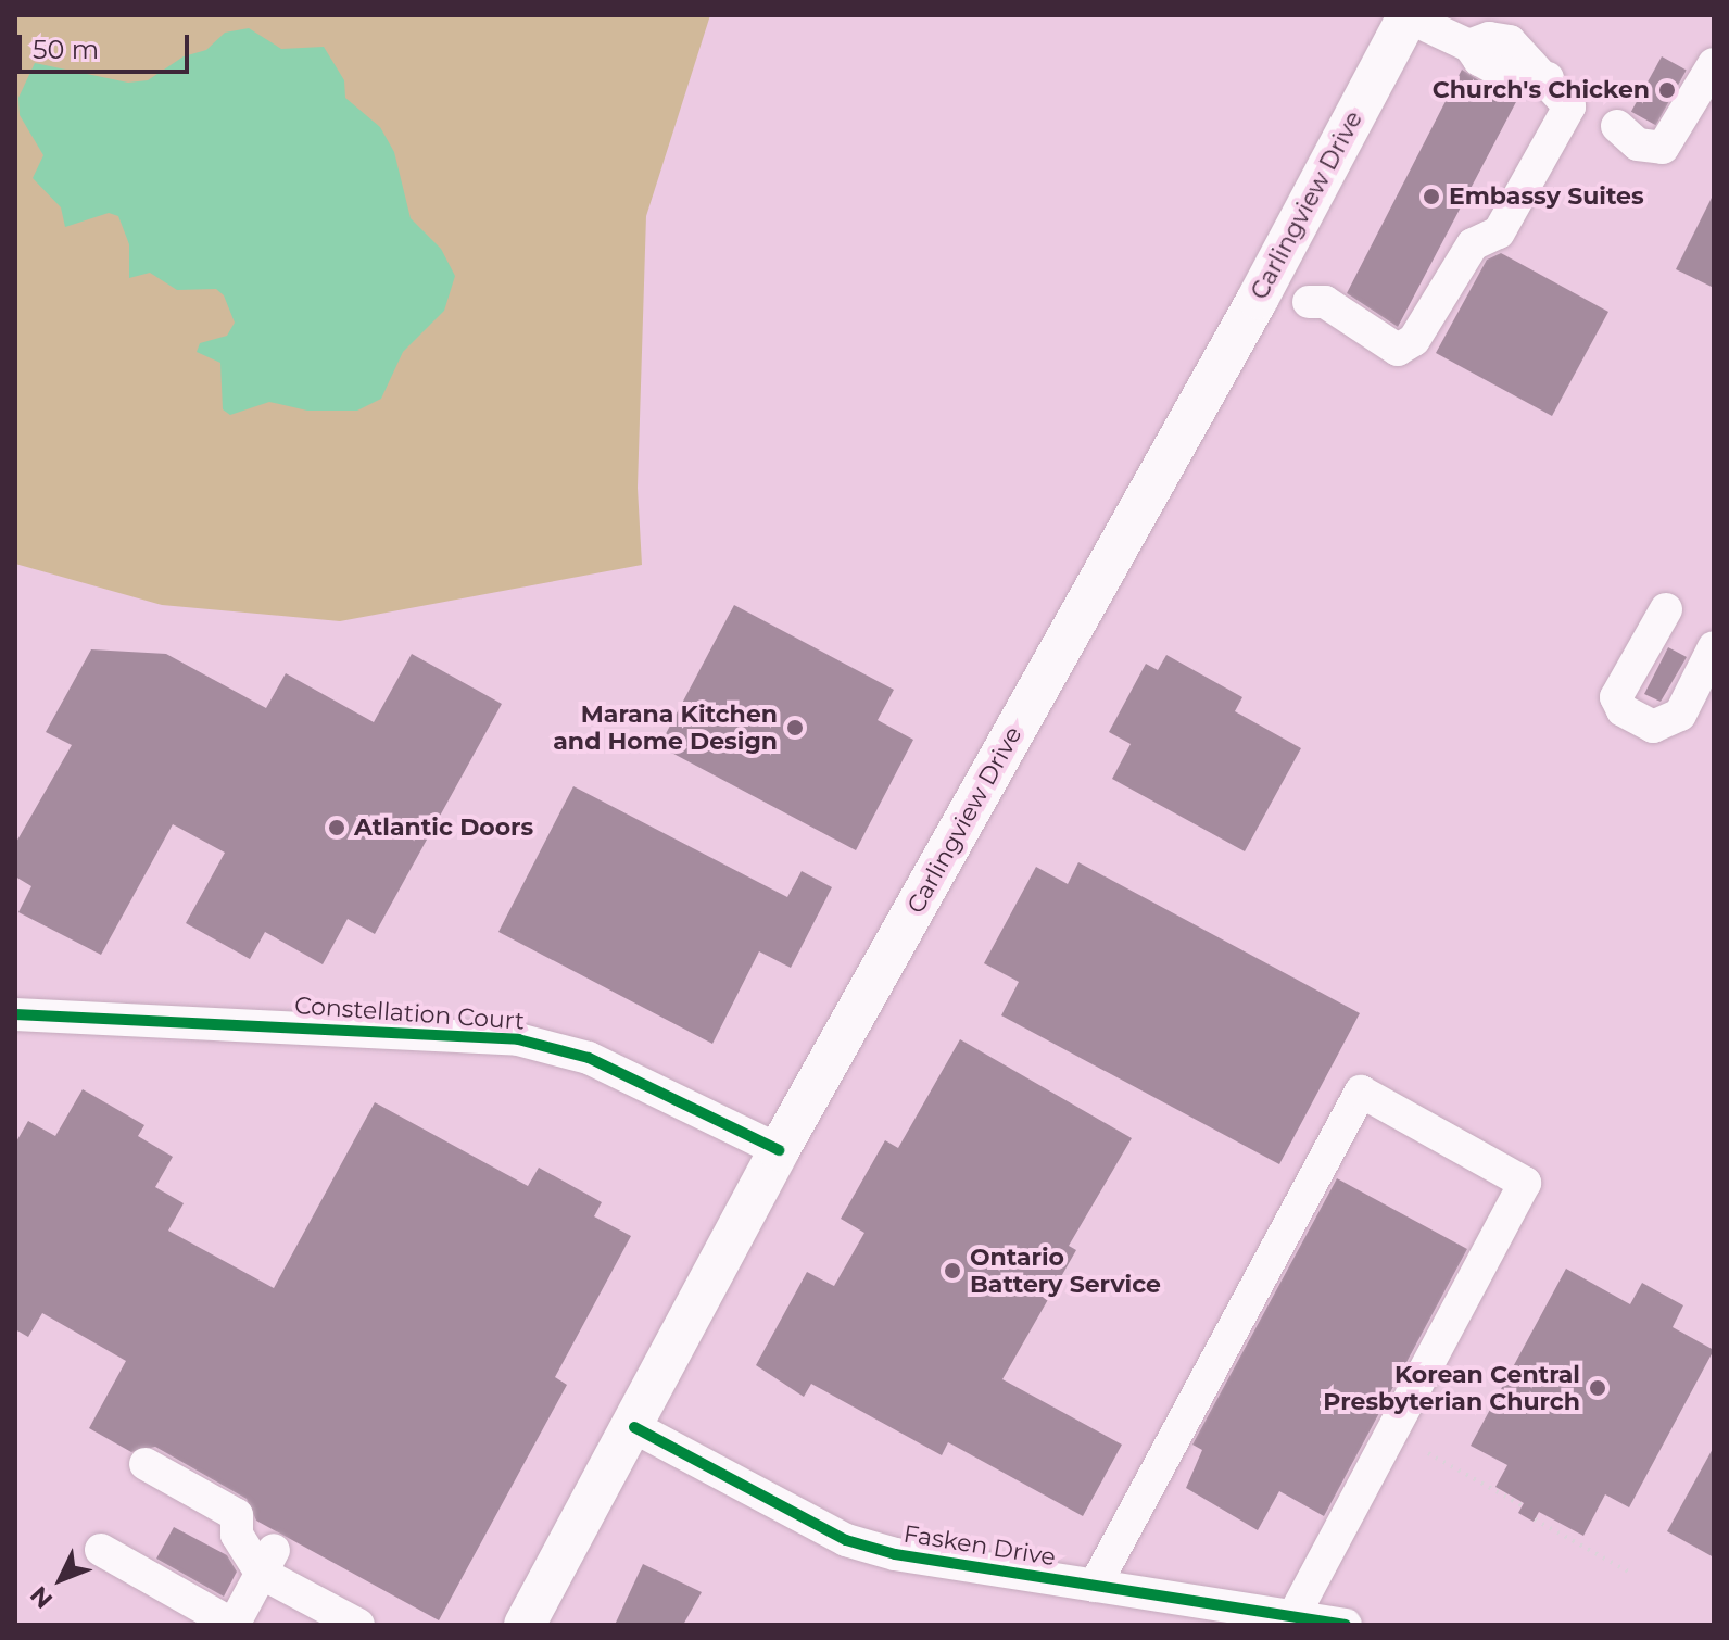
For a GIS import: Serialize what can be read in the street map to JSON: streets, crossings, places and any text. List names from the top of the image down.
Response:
{
  "streets": {
    "main road": ["Carlingview Drive"],
    "street": ["Constellation Court", "Fasken Drive"]
  },
  "crossings": [
    ["Carlingview Drive", "Constellation Court"],
    ["Carlingview Drive", "Fasken Drive"]
  ],
  "places": [
    "Church's Chicken",
    "Embassy Suites",
    "Marana Kitchen and Home Design",
    "Atlantic Doors",
    "Ontario Battery Service",
    "Korean Central Presbyterian Church"
  ],
  "scale_bar": "50 m",
  "north": "bottom left"
}
